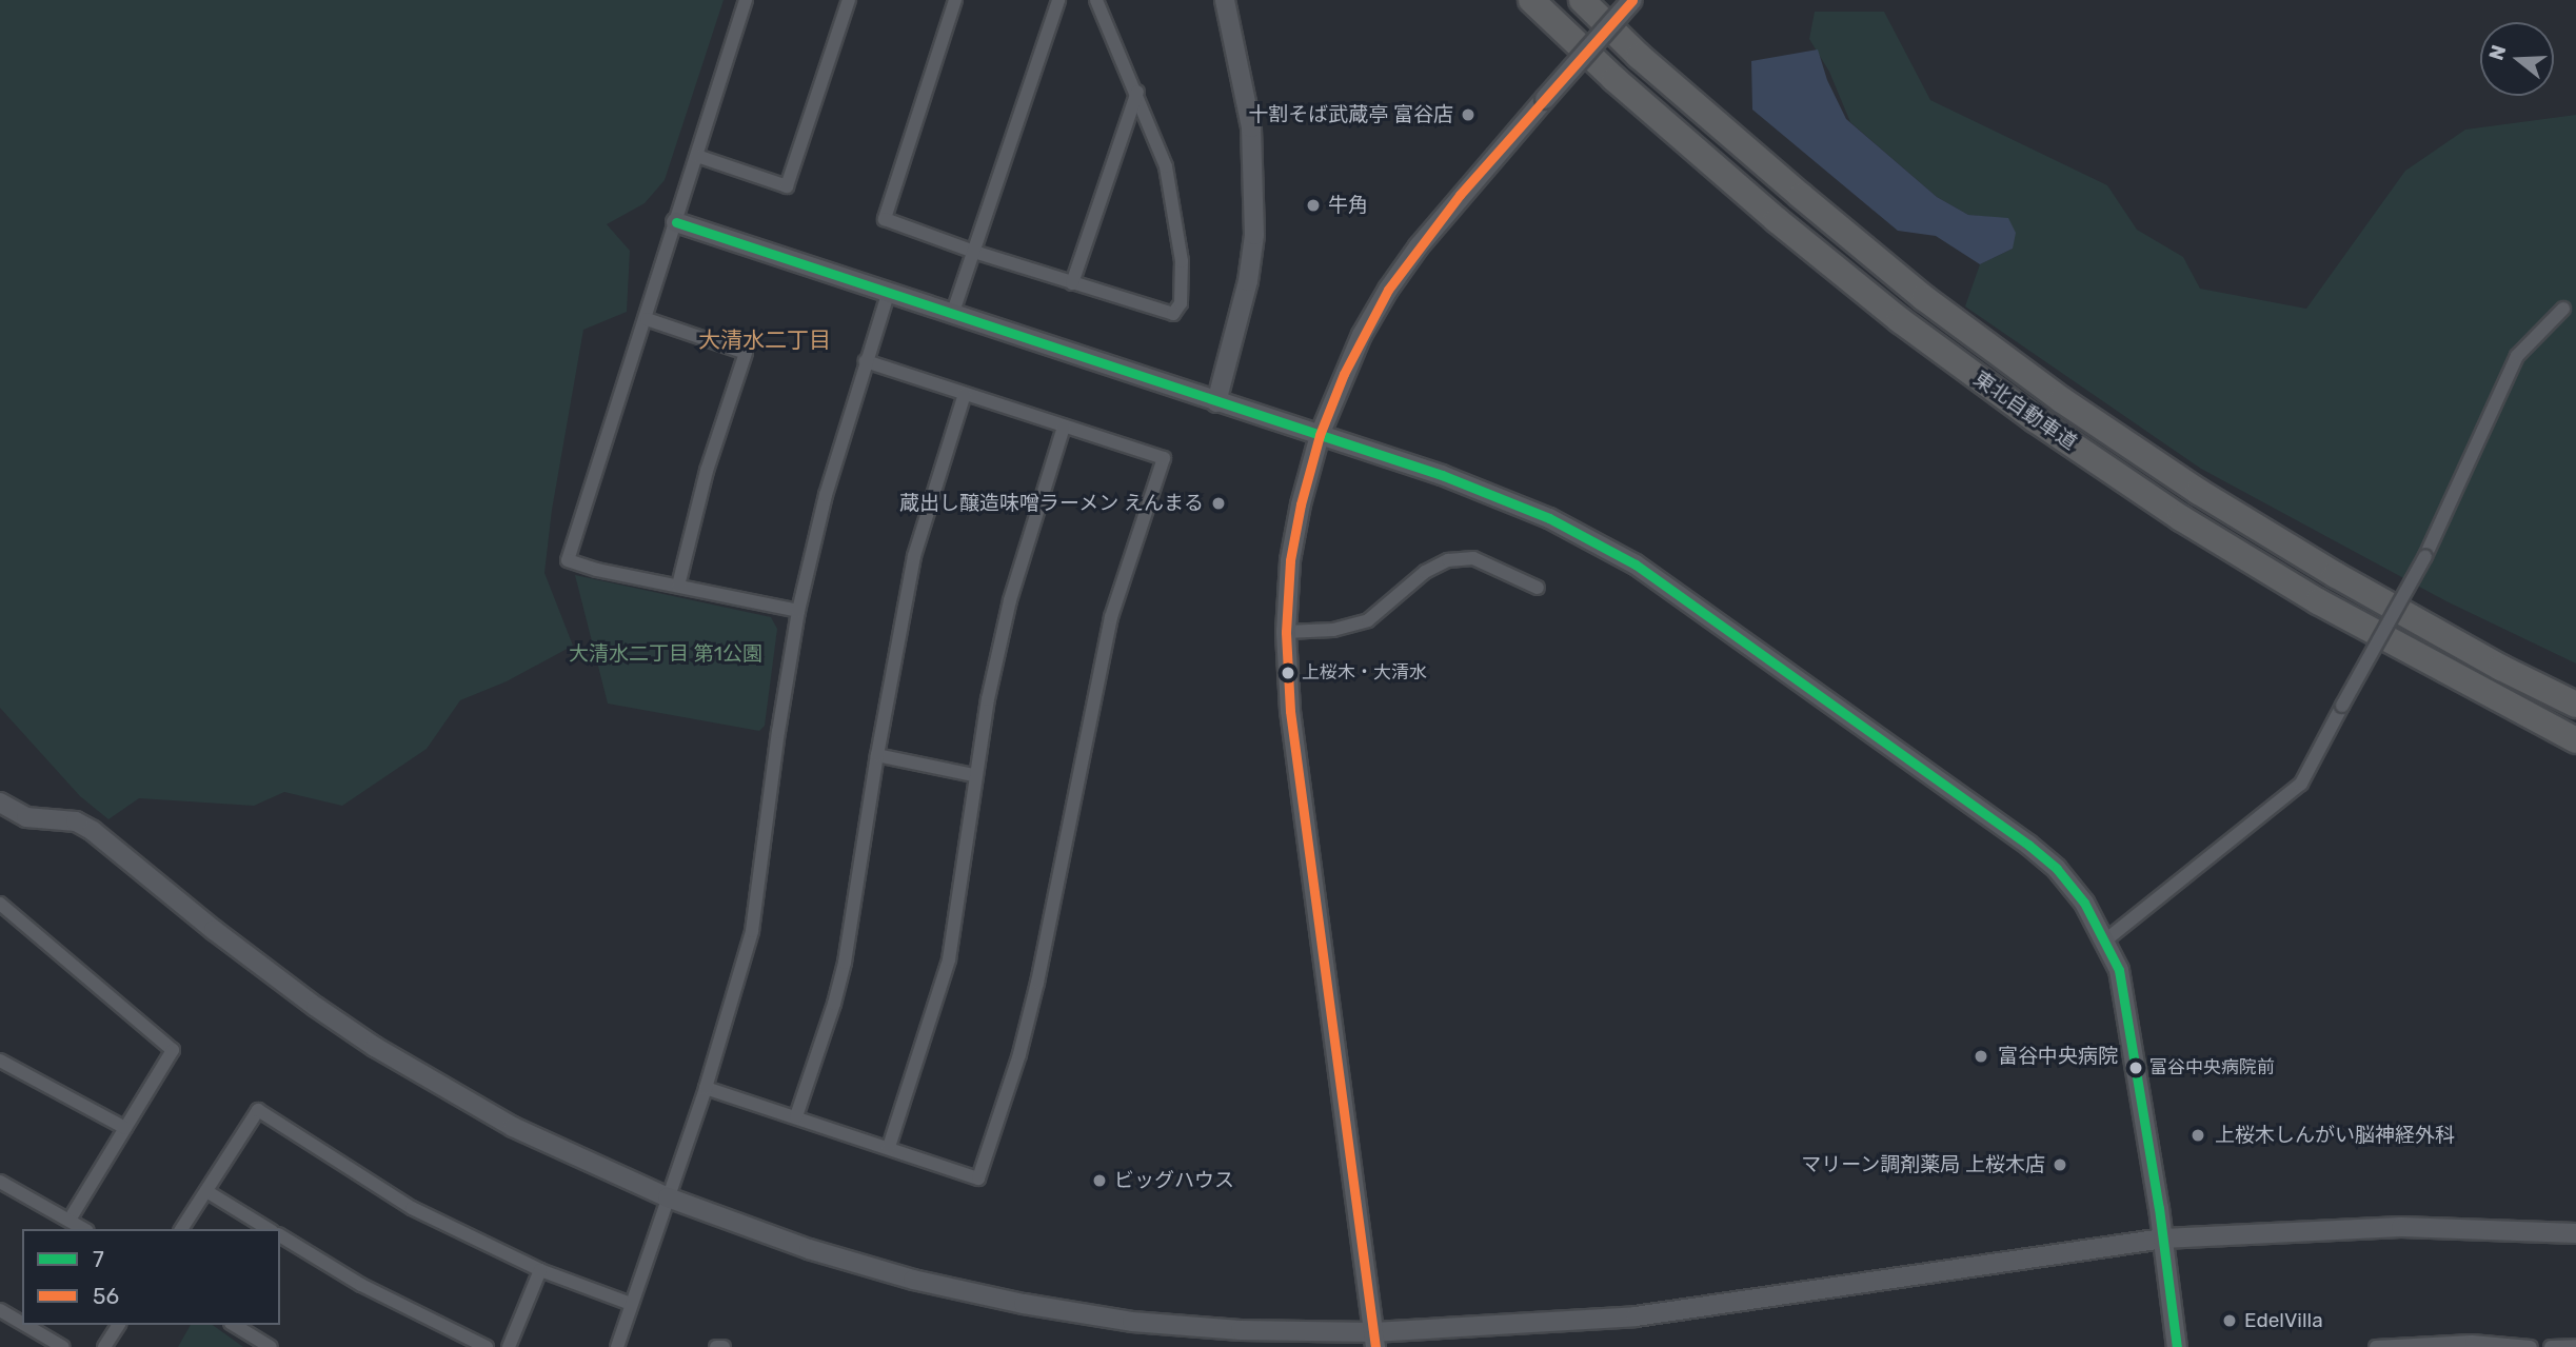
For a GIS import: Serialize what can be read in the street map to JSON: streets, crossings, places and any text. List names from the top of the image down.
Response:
{
  "streets": {
    "highway": ["東北自動車道"]
  },
  "districts": ["大清水二丁目"],
  "parks": ["大清水二丁目 第1公園"],
  "places": [
    "十割そば武蔵亭 富谷店",
    "牛角",
    "蔵出し醸造味噌ラーメン えんまる",
    "上桜木・大清水",
    "富谷中央病院",
    "富谷中央病院前",
    "上桜木しんがい脳神経外科",
    "マリーン調剤薬局 上桜木店",
    "ビッグハウス",
    "EdelVilla"
  ],
  "lines": ["transit line 56", "transit line 7"],
  "legend": ["7", "56"],
  "north": "left"
}
